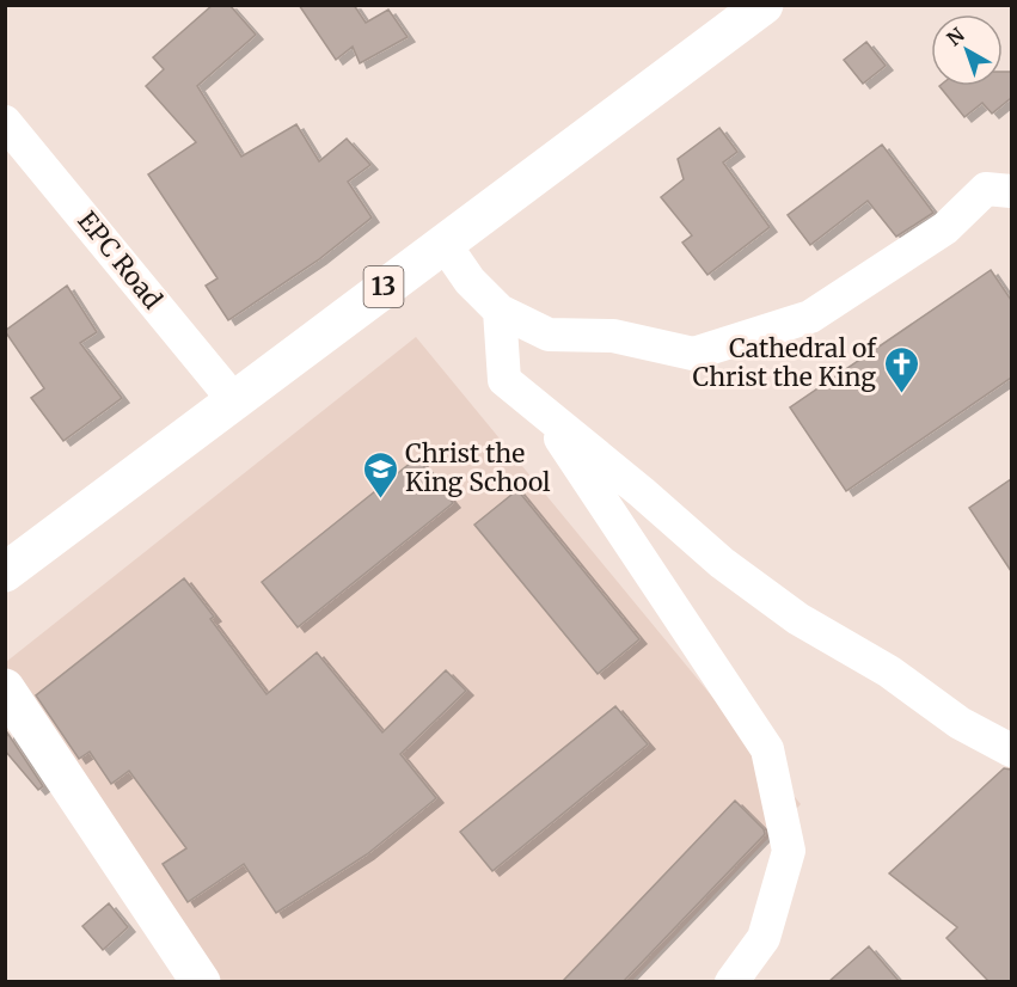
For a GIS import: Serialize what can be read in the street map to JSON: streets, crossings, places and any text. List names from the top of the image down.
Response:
{
  "streets": {
    "main road": ["13"],
    "street": ["EPC Road"]
  },
  "crossings": [
    ["EPC Road", "13"]
  ],
  "places": {
    "church": ["Cathedral of Christ the King"],
    "school or university": ["Christ the King School"]
  },
  "north": "top left"
}
